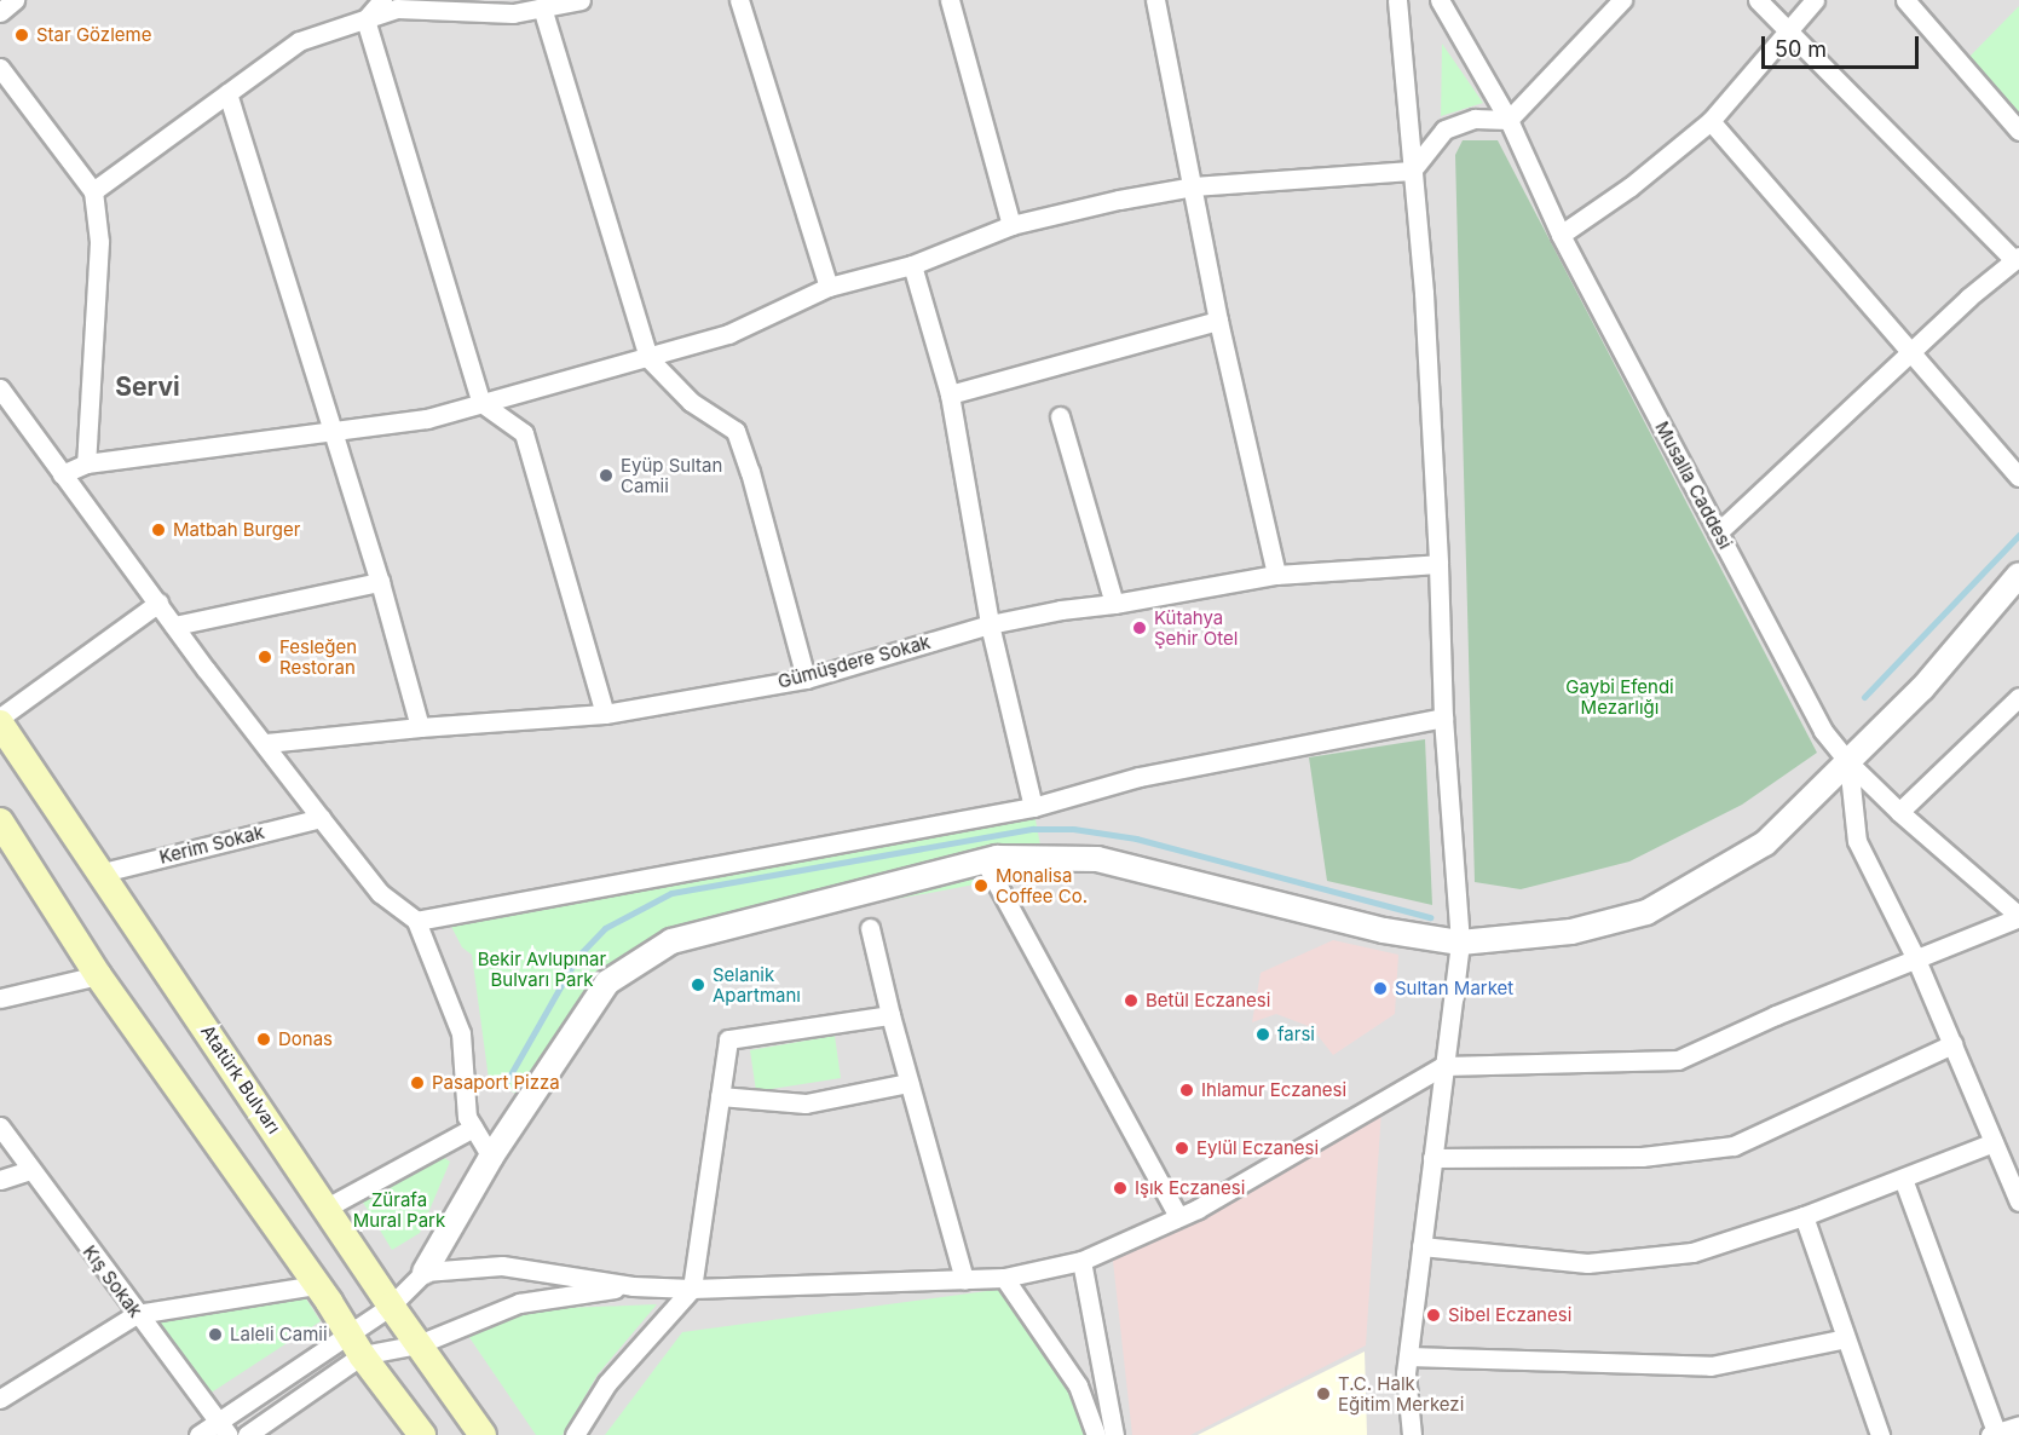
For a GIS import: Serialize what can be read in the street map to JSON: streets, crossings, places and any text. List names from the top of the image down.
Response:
{
  "streets": {
    "main road": ["Atatürk Bulvarı"],
    "street": [
      "Musalla Caddesi",
      "Gümüşdere Sokak",
      "Kerim Sokak",
      "Kış Sokak"
    ]
  },
  "crossings": [
    ["Kerim Sokak", "Atatürk Bulvarı"]
  ],
  "districts": ["Servi"],
  "parks": ["Gaybi Efendi Mezarlığı", "Bekir Avlupınar Bulvarı Park", "Zürafa Mural Park"],
  "places": [
    "Star Gözleme",
    "Eyüp Sultan Camii",
    "Matbah Burger",
    "Kütahya Şehir Otel",
    "Fesleğen Restoran",
    "Monalisa Coffee Co.",
    "Selanik Apartmanı",
    "Sultan Market",
    "Betül Eczanesi",
    "farsi",
    "Donas",
    "Pasaport Pizza",
    "Ihlamur Eczanesi",
    "Eylül Eczanesi",
    "Işık Eczanesi",
    "Sibel Eczanesi",
    "Laleli Camii",
    "T.C. Halk Eğitim Merkezi"
  ],
  "scale_bar": "50 m"
}
